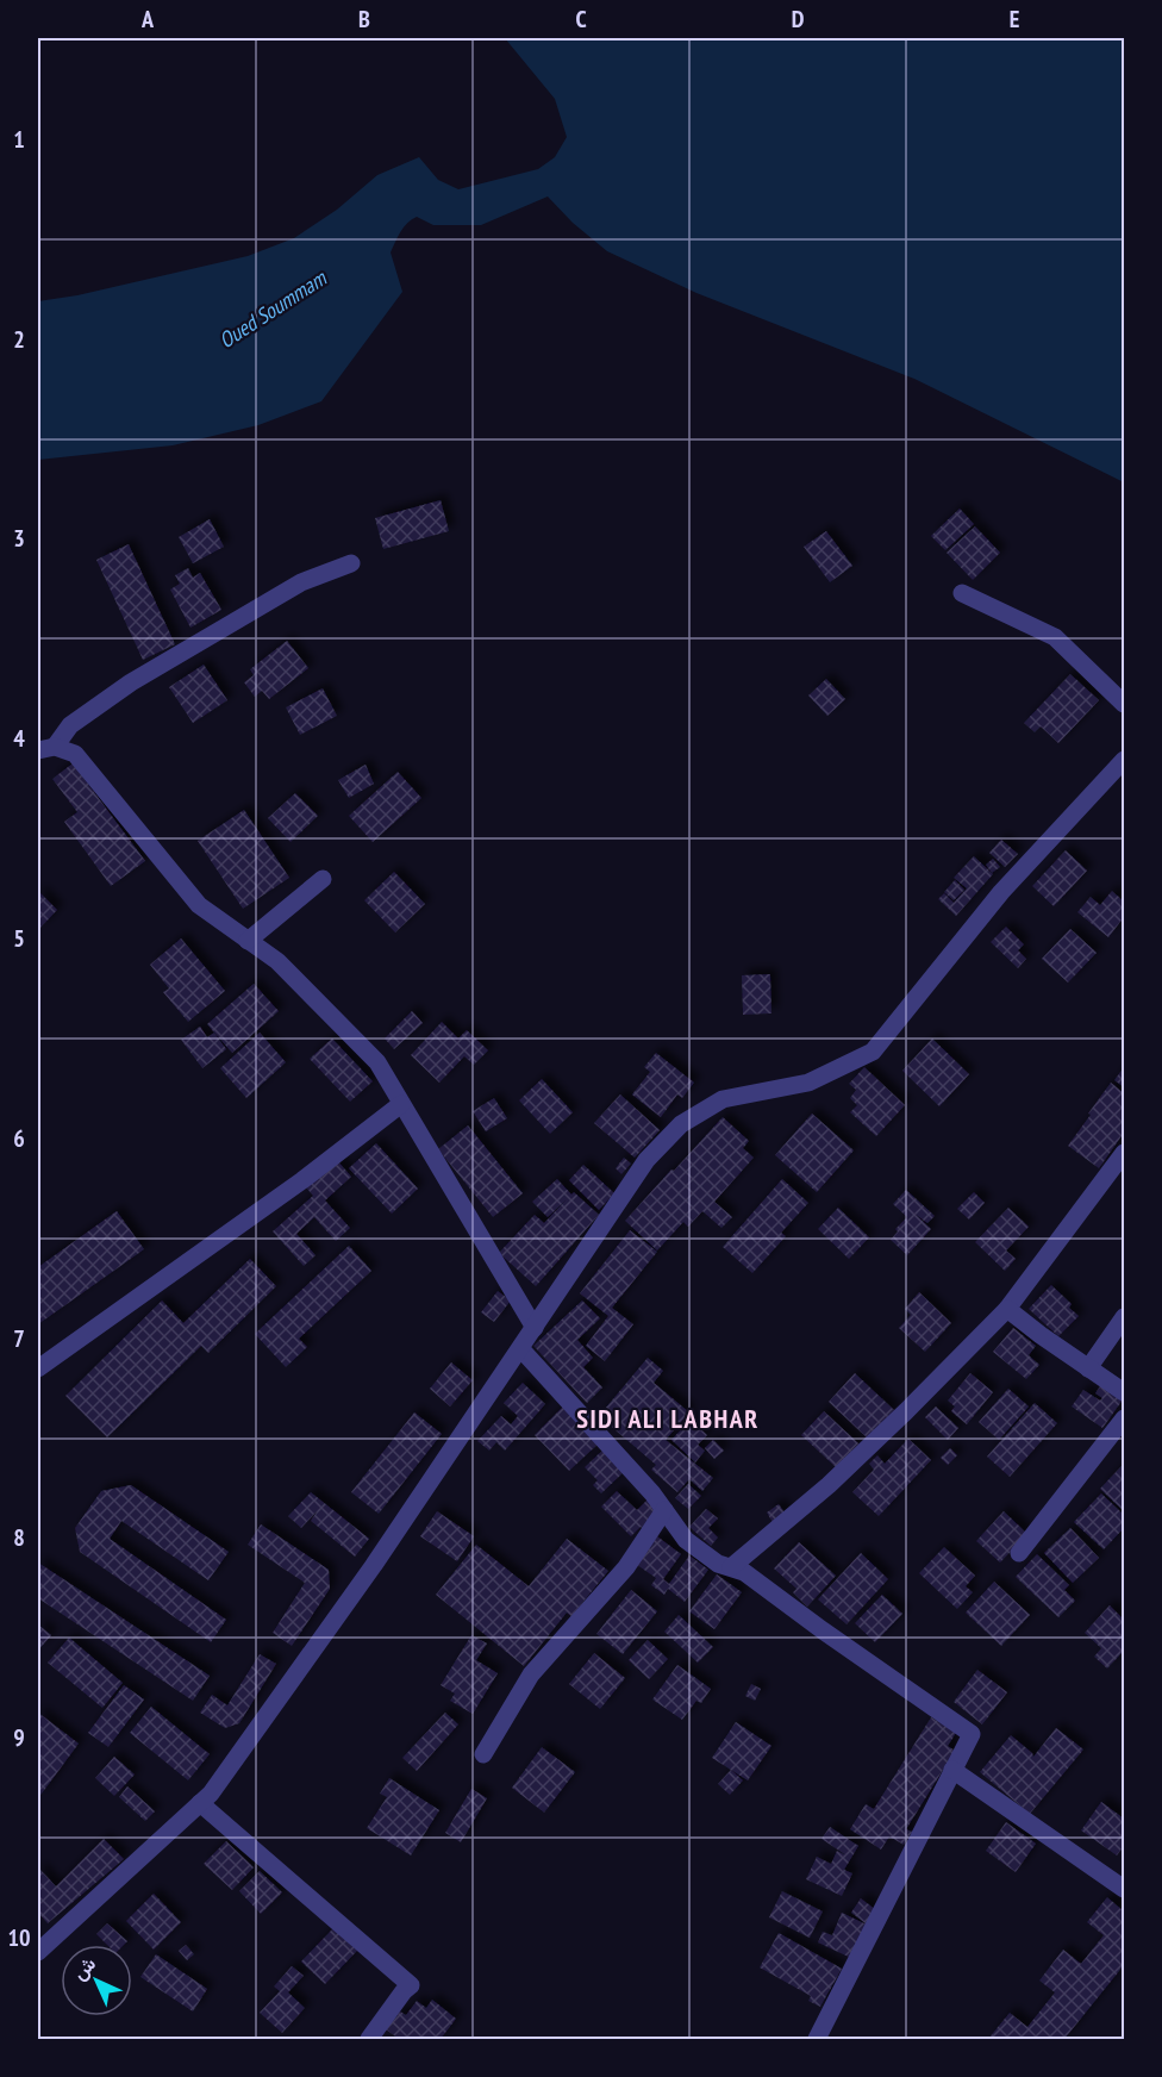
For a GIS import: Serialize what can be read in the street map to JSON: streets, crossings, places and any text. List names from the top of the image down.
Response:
{
  "districts": ["SIDI ALI LABHAR"],
  "water": ["Oued Soummam"],
  "north": "top left",
  "grid": {
    "columns": [
      "A",
      "B",
      "C",
      "D",
      "E"
    ],
    "rows": [
      "1",
      "2",
      "3",
      "4",
      "5",
      "6",
      "7",
      "8",
      "9",
      "10"
    ]
  }
}
